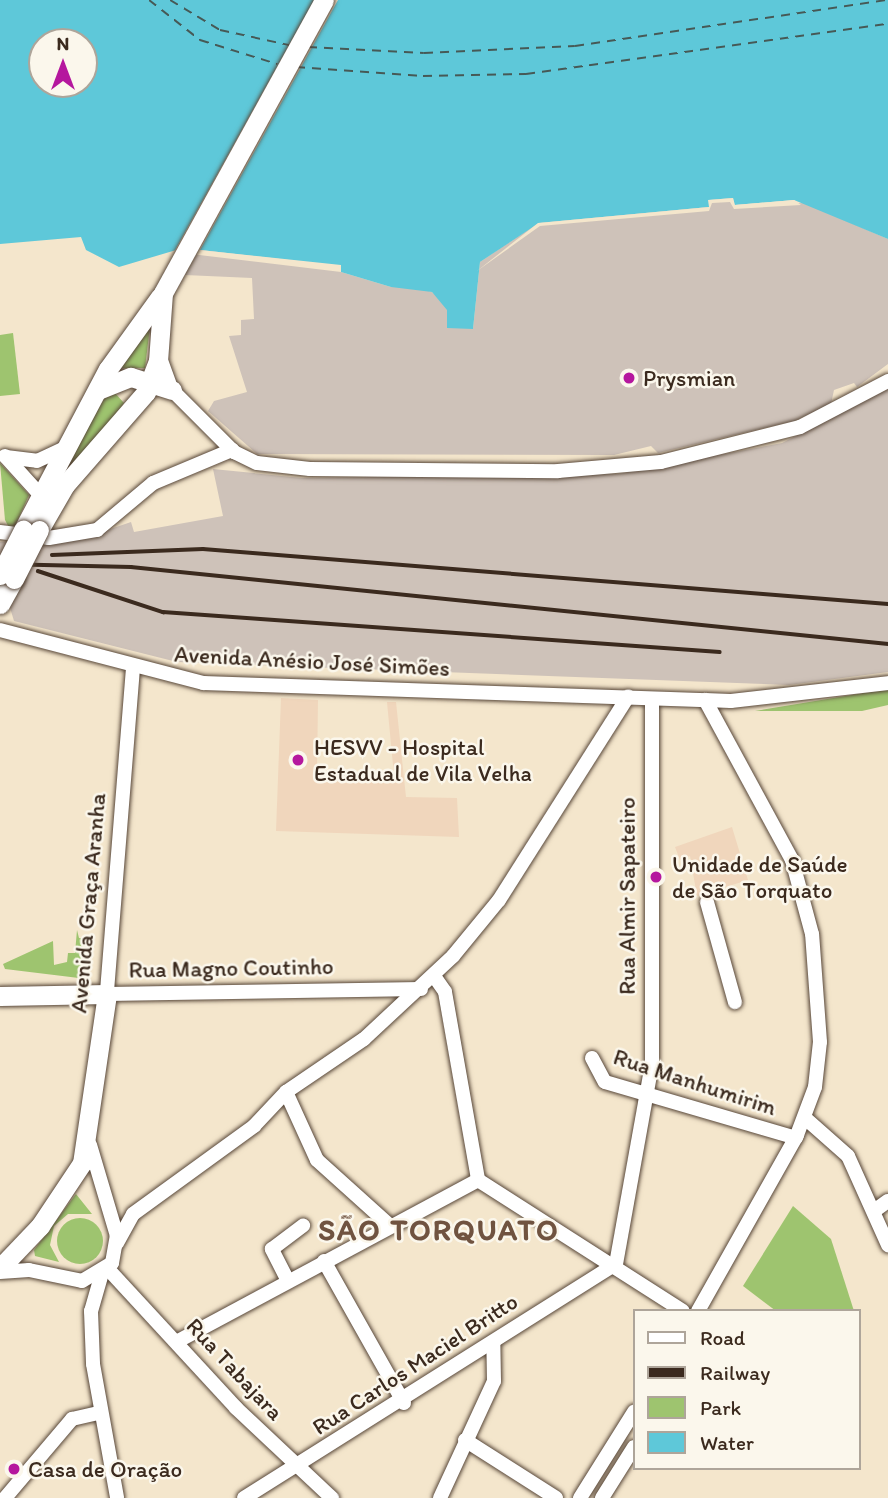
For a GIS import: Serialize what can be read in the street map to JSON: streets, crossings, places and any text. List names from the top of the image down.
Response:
{
  "streets": {
    "main road": ["Avenida Graça Aranha", "Rua Magno Coutinho"],
    "street": [
      "Avenida Anésio José Simões",
      "Rua Almir Sapateiro",
      "Rua Manhumirim",
      "Rua Carlos Maciel Britto",
      "Rua Tabajara"
    ]
  },
  "crossings": [
    ["Avenida Anésio José Simões", "Rua Almir Sapateiro"],
    ["Avenida Anésio José Simões", "Avenida Graça Aranha"],
    ["Rua Almir Sapateiro", "Rua Manhumirim"],
    ["Avenida Graça Aranha", "Rua Magno Coutinho"],
    ["Rua Carlos Maciel Britto", "Rua Tabajara"]
  ],
  "districts": ["SÃO TORQUATO"],
  "places": [
    "Prysmian",
    "HESVV - Hospital Estadual de Vila Velha",
    "Unidade de Saúde de São Torquato",
    "Casa de Oração"
  ],
  "legend": [
    "Road",
    "Railway",
    "Park",
    "Water"
  ],
  "north": "top"
}
